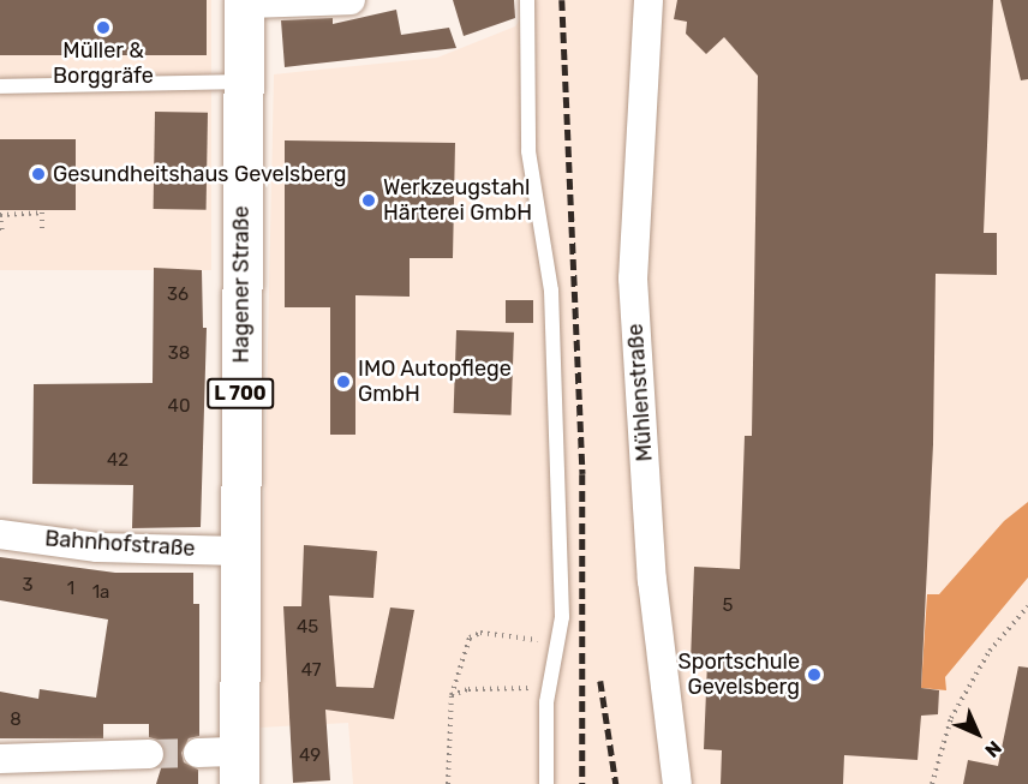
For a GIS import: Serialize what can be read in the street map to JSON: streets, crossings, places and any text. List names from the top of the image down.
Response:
{
  "streets": {
    "main road": ["Hagener Straße", "L 700"],
    "street": ["Mühlenstraße", "Bahnhofstraße"]
  },
  "crossings": [
    ["Hagener Straße", "Bahnhofstraße"]
  ],
  "places": [
    "Müller & Borggräfe",
    "Gesundheitshaus Gevelsberg",
    "Werkzeugstahl Härterei GmbH",
    "IMO Autopflege GmbH",
    "Sportschule Gevelsberg"
  ],
  "house_numbers": [
    "36",
    "38",
    "40",
    "42",
    "3",
    "1",
    "1a",
    "5",
    "45",
    "47",
    "8",
    "49"
  ],
  "north": "bottom right"
}
